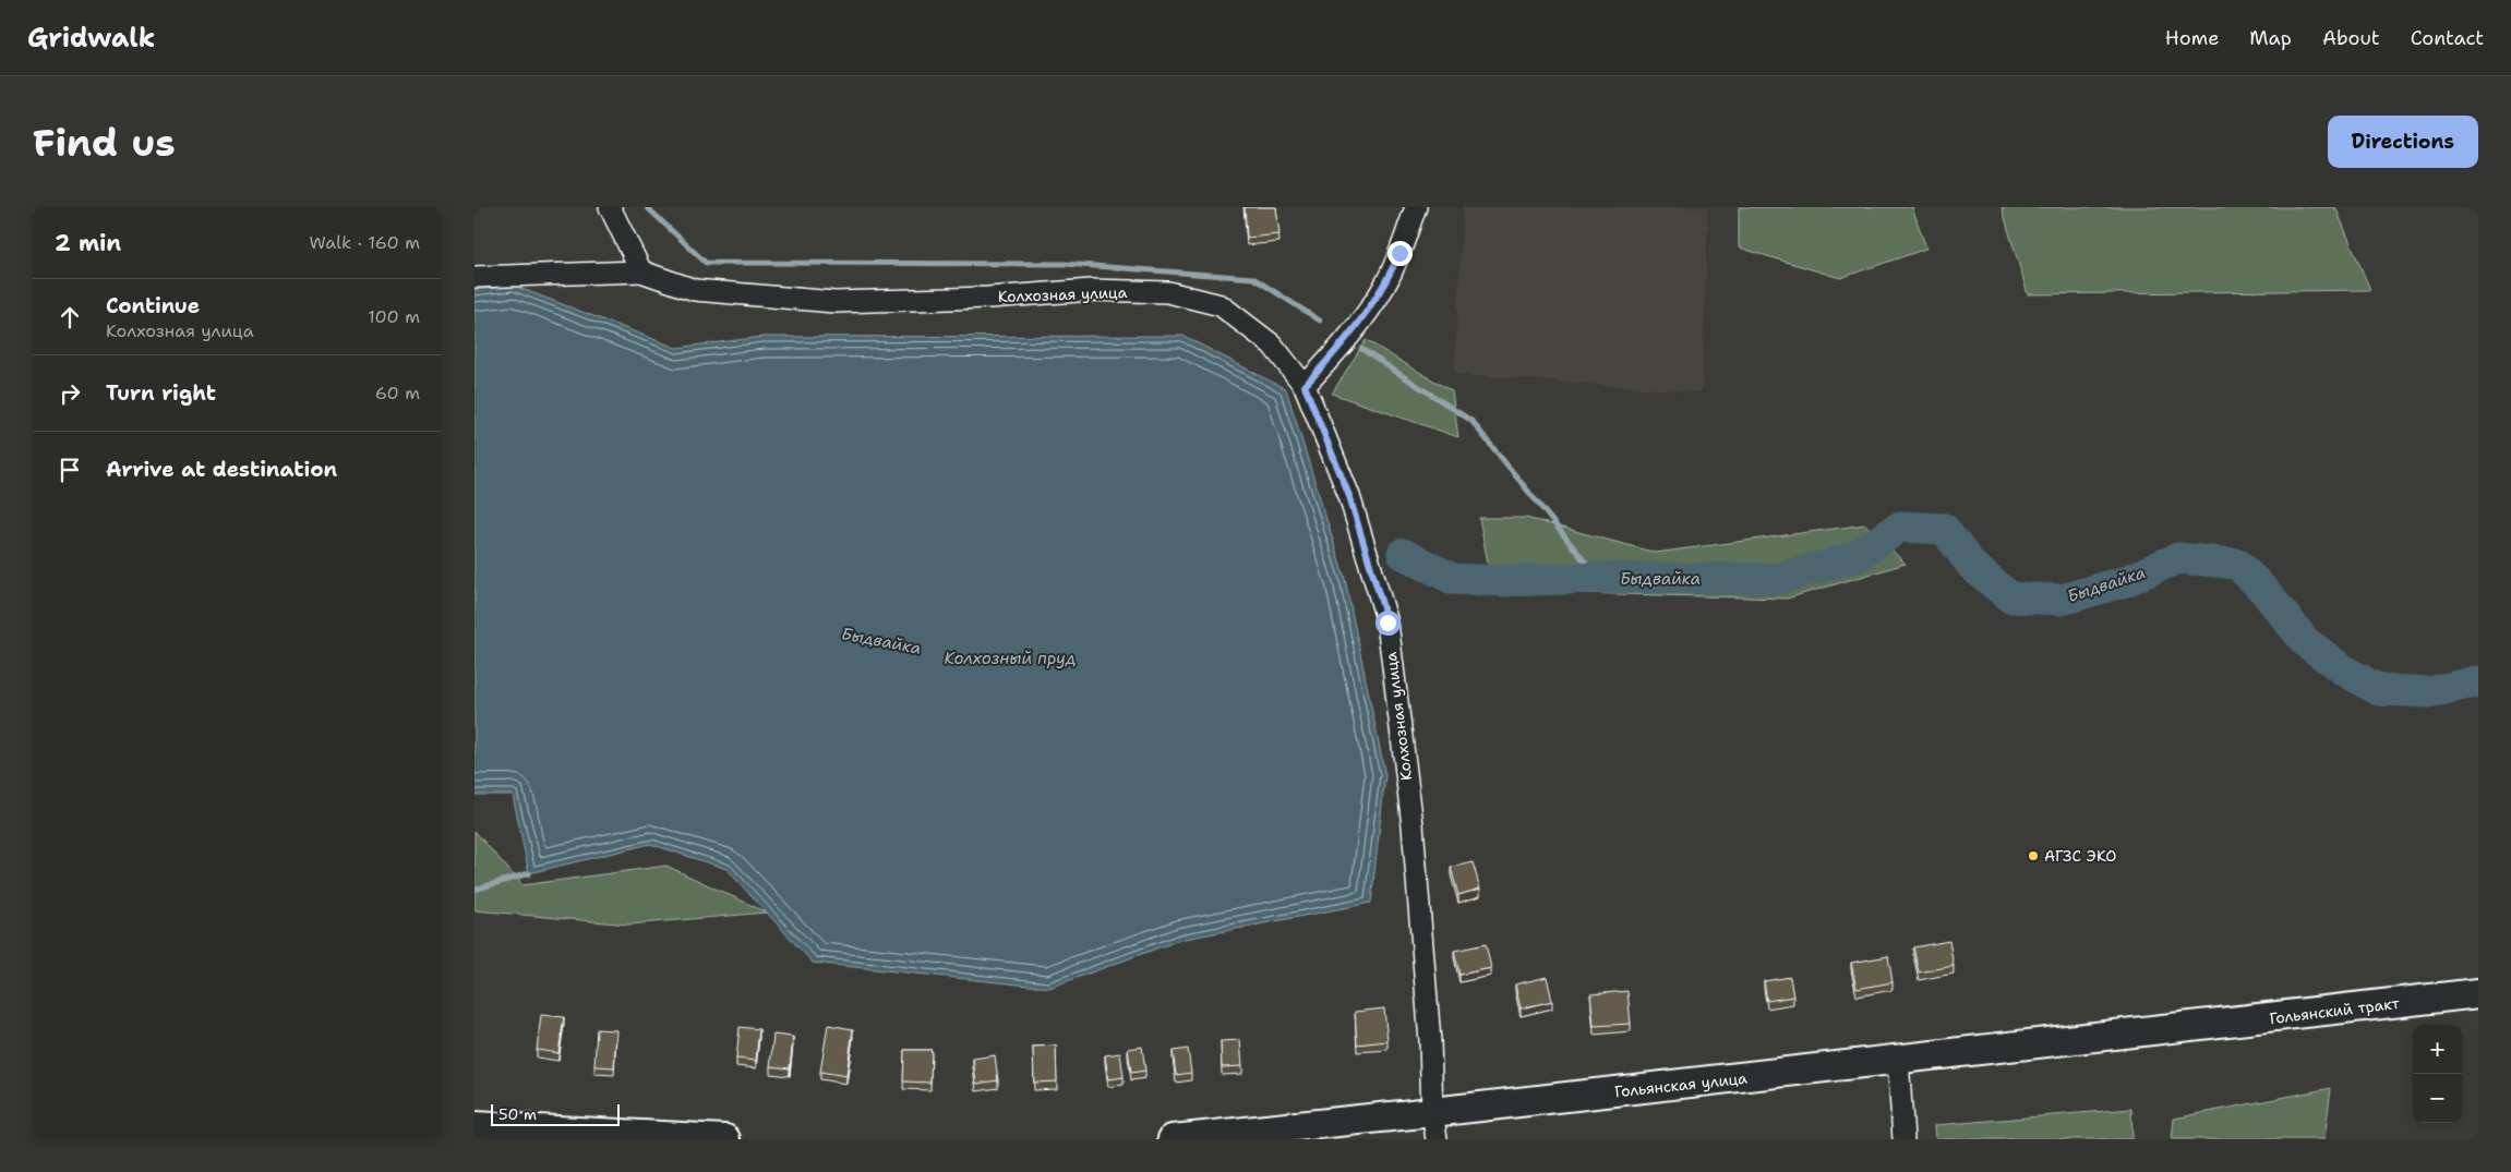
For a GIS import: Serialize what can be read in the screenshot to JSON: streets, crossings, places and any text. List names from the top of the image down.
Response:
{
  "streets": {
    "main road": ["Гольянский тракт", "Гольянская улица"],
    "street": ["Колхозная улица"]
  },
  "crossings": [
    ["Колхозная улица", "Гольянская улица"],
    ["Гольянский тракт", "Гольянская улица"]
  ],
  "water": ["Быдвайка", "Колхозный пруд"],
  "places": ["АГЗС ЭКО"],
  "scale_bar": "50 m",
  "page": {
    "header": "Gridwalk",
    "nav": [
      "Home",
      "Map",
      "About",
      "Contact"
    ],
    "buttons": "Directions",
    "title": "Find us",
    "heading": ["2 min", "Walk · 160 m"],
    "list": [
      ["Continue", "Колхозная улица", "100 m"],
      ["Turn right", "60 m"],
      "Arrive at destination"
    ],
    "map_buttons": ["+", "−"],
    "scale": "50 m"
  }
}
